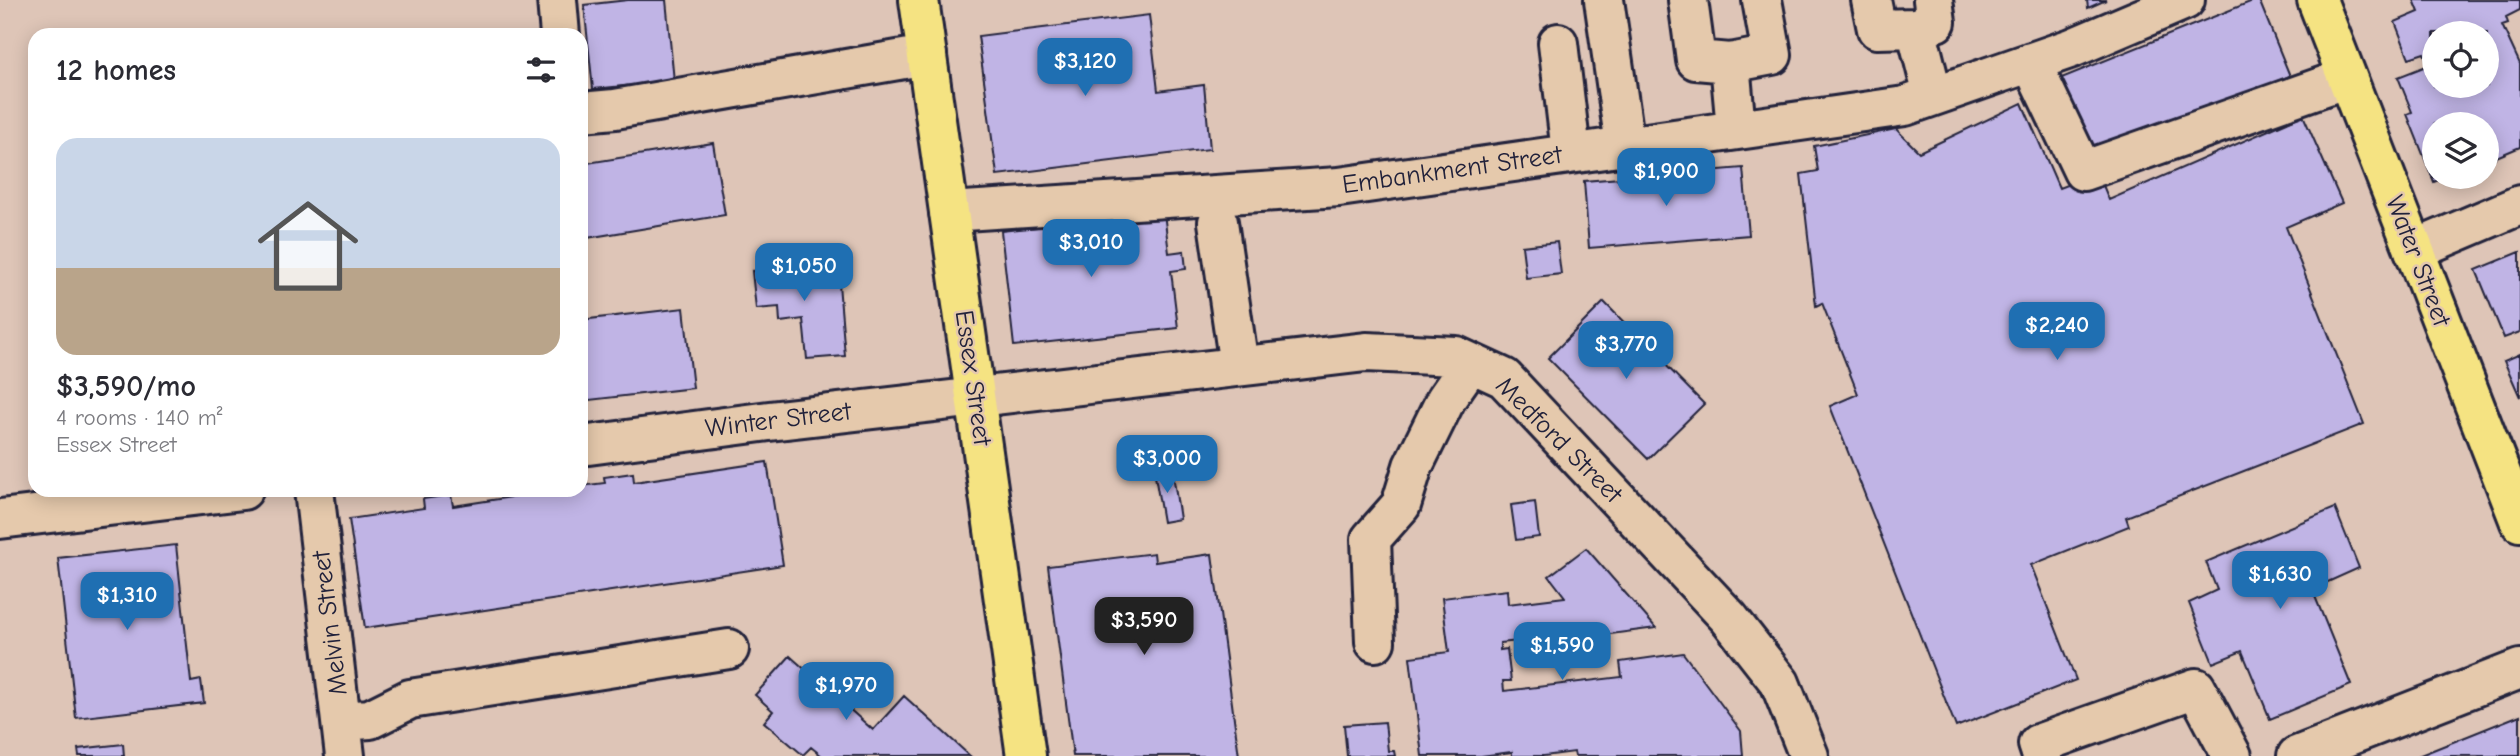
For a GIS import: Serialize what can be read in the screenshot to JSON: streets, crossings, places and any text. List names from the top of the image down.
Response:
{
  "streets": {
    "main road": ["Water Street", "Essex Street"],
    "street": [
      "Embankment Street",
      "Winter Street",
      "Medford Street",
      "Melvin Street"
    ]
  },
  "crossings": [
    ["Embankment Street", "Essex Street"],
    ["Essex Street", "Winter Street"],
    ["Essex Street", "Medford Street"],
    ["Winter Street", "Medford Street"]
  ],
  "page": {
    "heading": "12 homes",
    "price": [
      "$3,120",
      "$1,900",
      "$3,010",
      "$1,050",
      "$2,240",
      "$3,770",
      "$3,000",
      "$1,630",
      "$1,310",
      "$3,590",
      "$1,590",
      "$1,970"
    ],
    "list": [
      {
        "name": "$3,590/mo",
        "note": "4 rooms · 140 m² · Essex Street"
      }
    ]
  }
}
